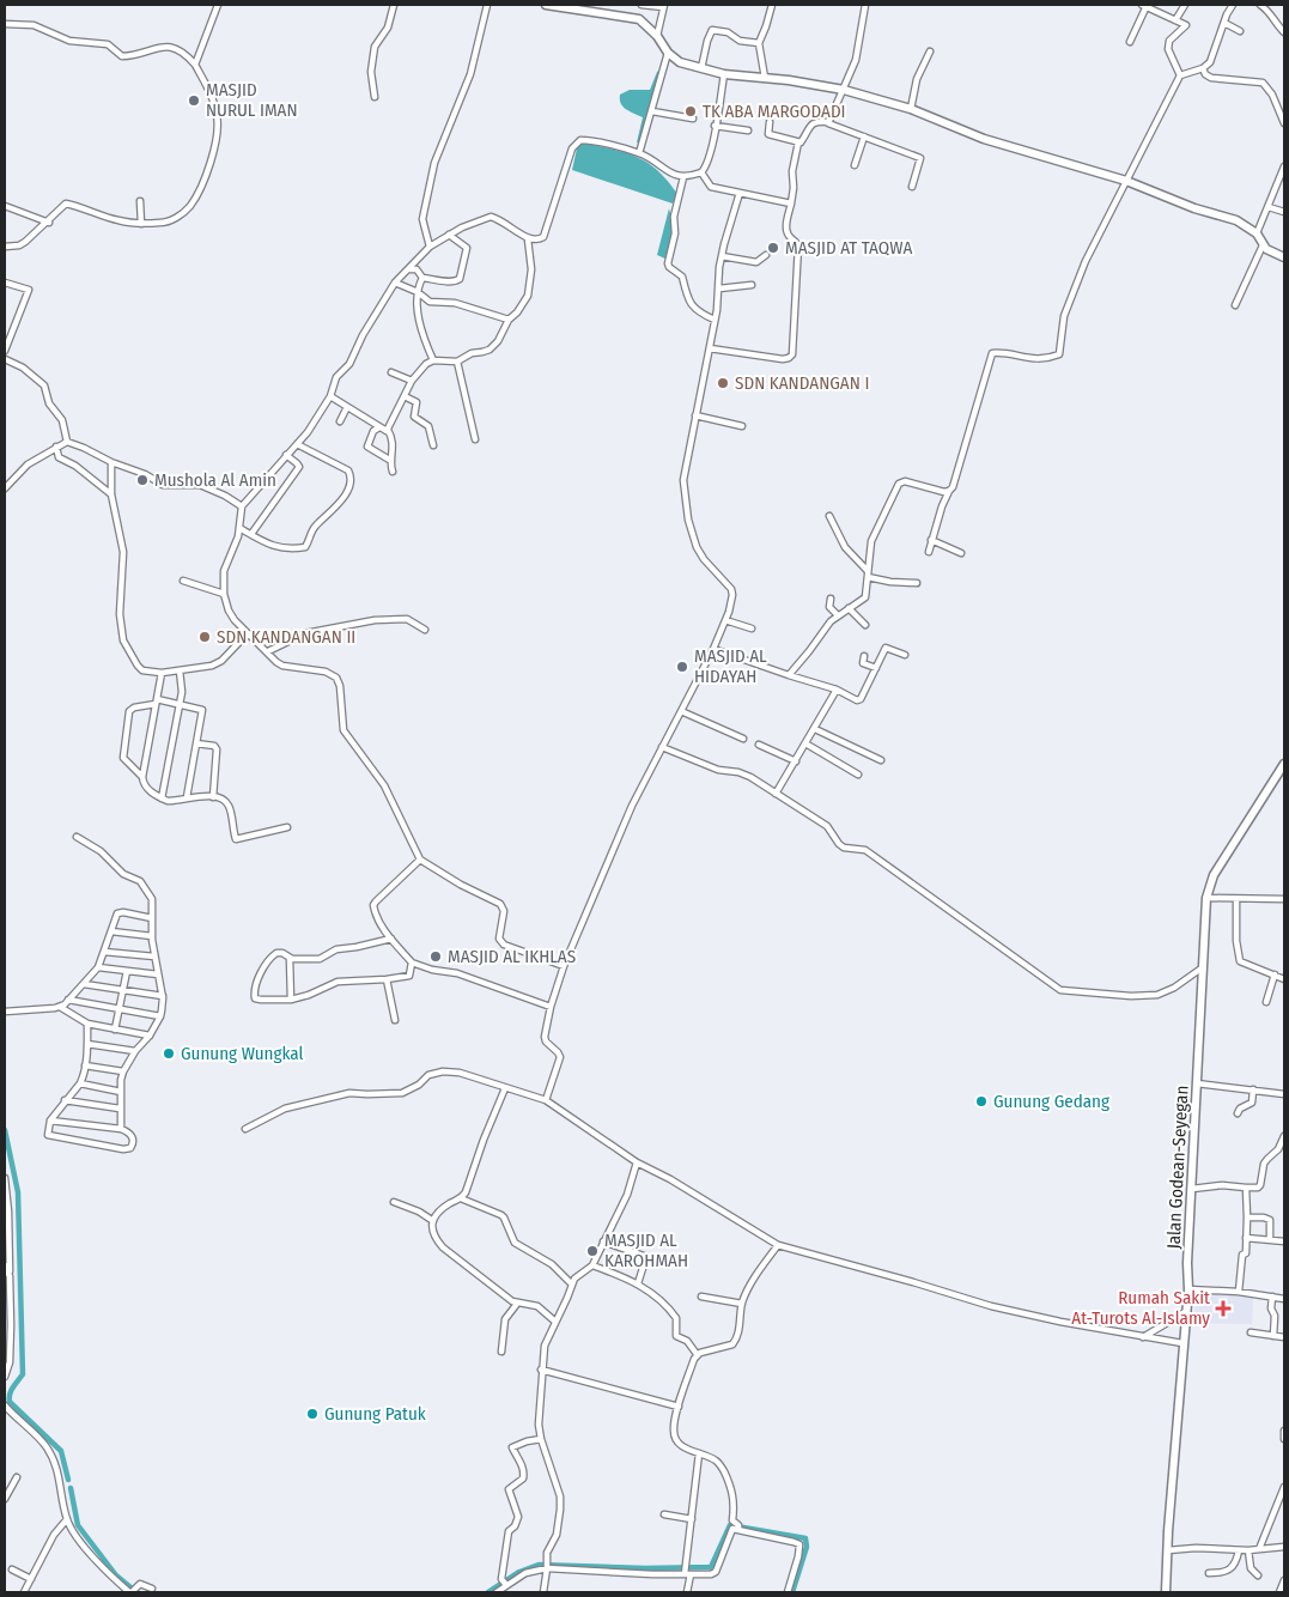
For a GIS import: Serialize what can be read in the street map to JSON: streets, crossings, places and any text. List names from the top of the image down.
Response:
{
  "streets": {
    "main road": ["Jalan Godean-Seyegan"]
  },
  "places": {
    "other": [
      "MASJID NURUL IMAN",
      "TK ABA MARGODADI",
      "MASJID AT TAQWA",
      "SDN KANDANGAN I",
      "Mushola Al Amin",
      "SDN KANDANGAN II",
      "MASJID AL HIDAYAH",
      "MASJID AL IKHLAS",
      "Gunung Wungkal",
      "Gunung Gedang",
      "MASJID AL KAROHMAH",
      "Gunung Patuk"
    ],
    "health": ["Rumah Sakit At-Turots Al-Islamy"]
  }
}
